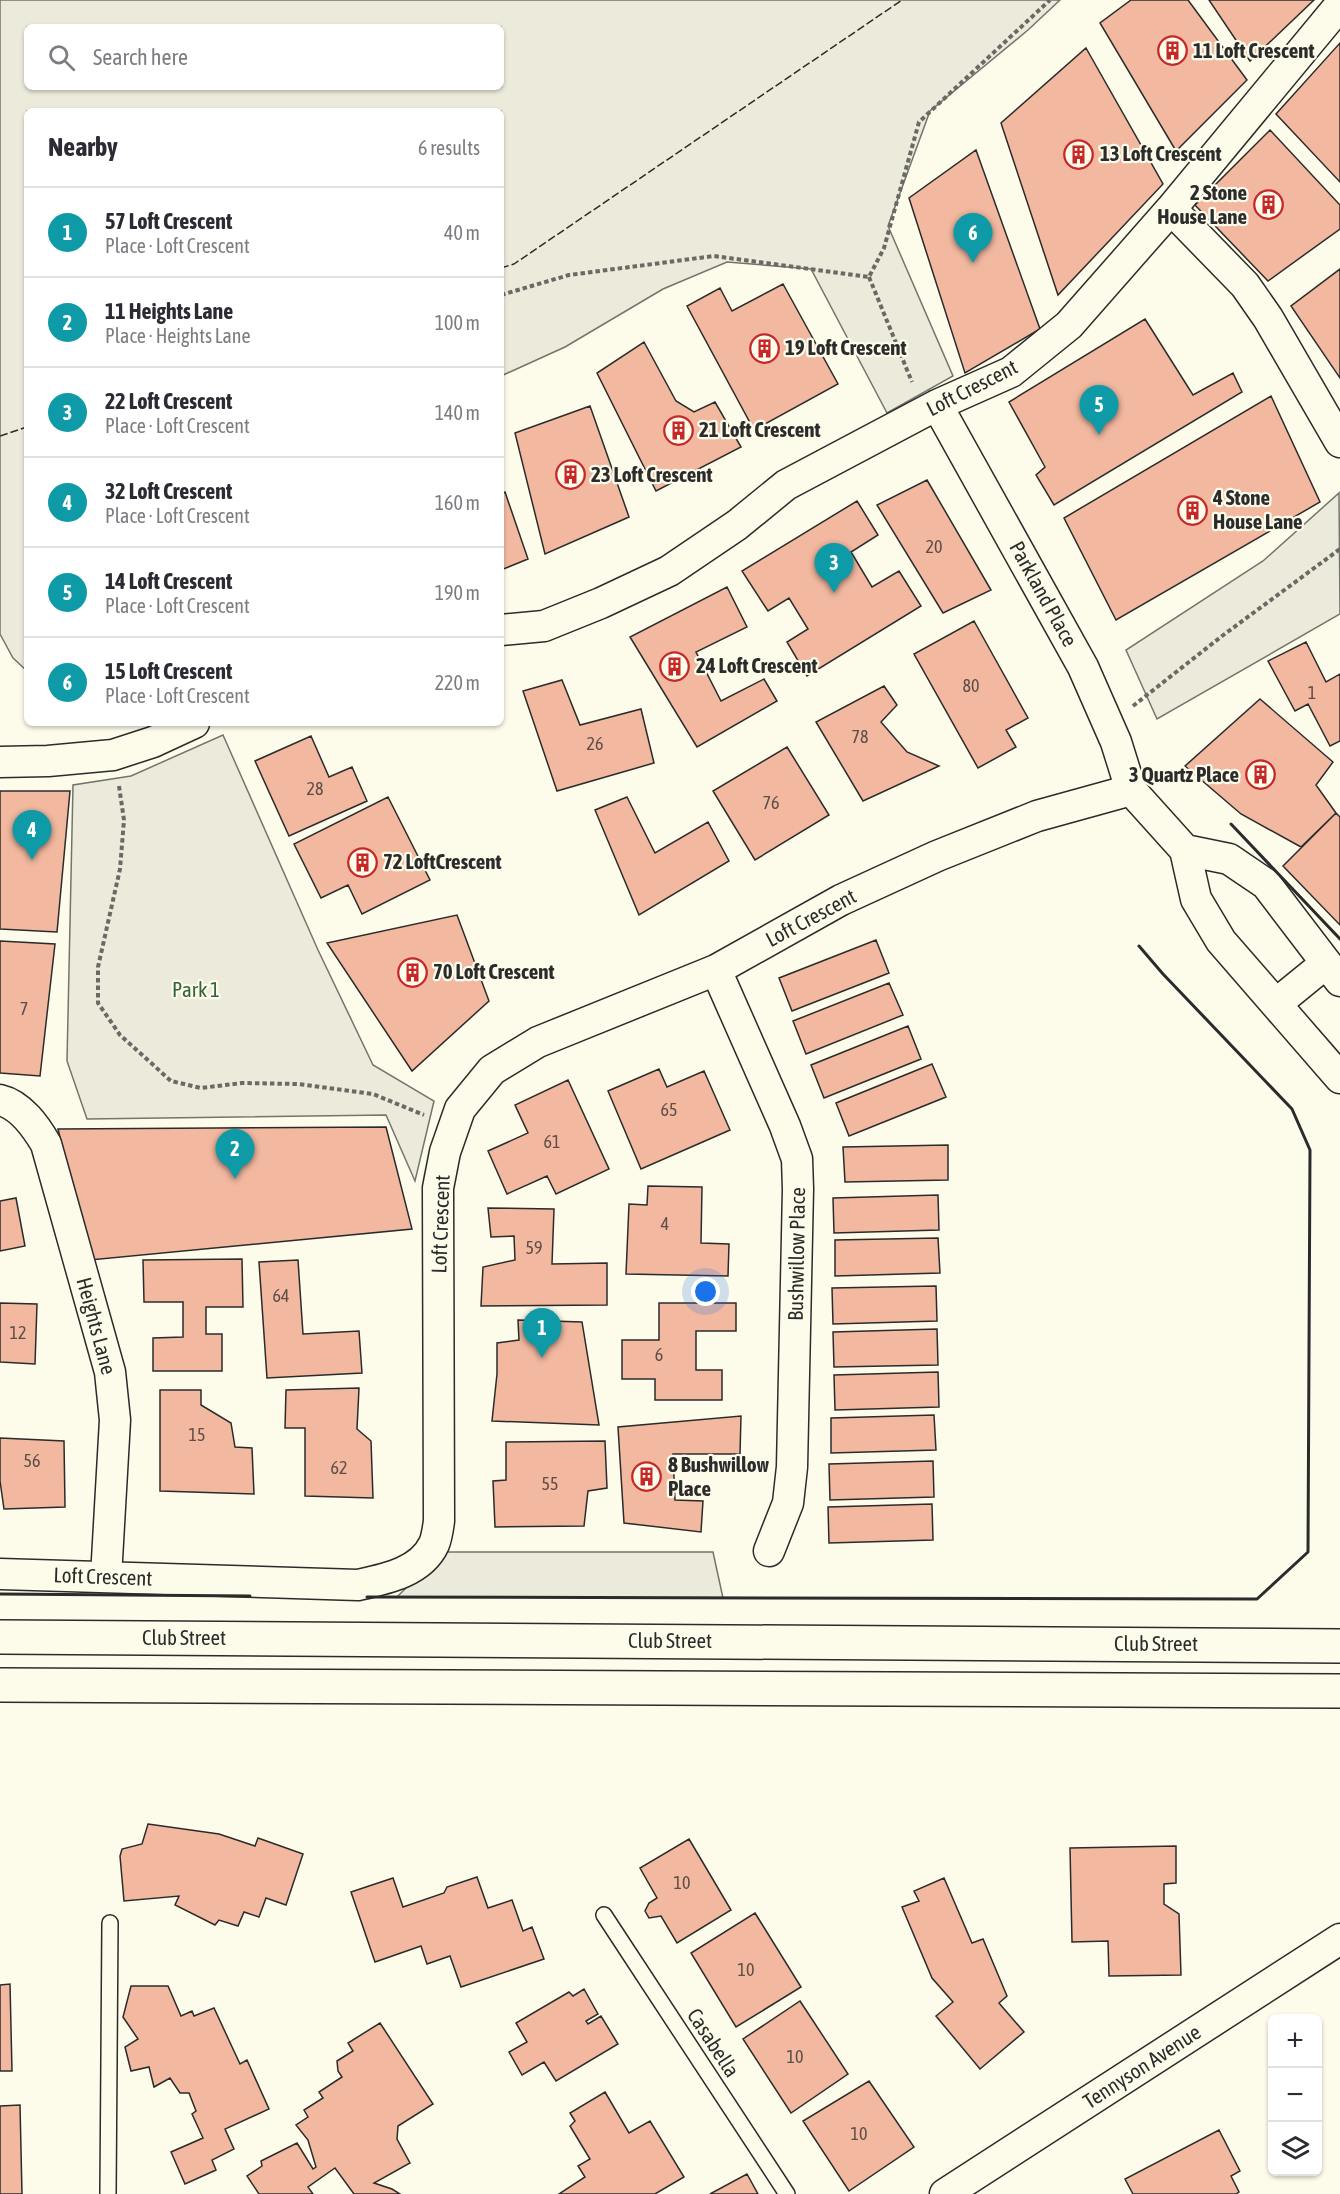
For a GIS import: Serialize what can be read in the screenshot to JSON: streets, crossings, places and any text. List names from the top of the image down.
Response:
{
  "streets": {
    "main road": ["Club Street"],
    "street": [
      "Loft Crescent",
      "Parkland Place",
      "Bushwillow Place",
      "Heights Lane",
      "Tennyson Avenue"
    ],
    "lane": ["Casabella"]
  },
  "crossings": [
    ["Loft Crescent", "Parkland Place"],
    ["Loft Crescent", "Bushwillow Place"],
    ["Loft Crescent", "Heights Lane"]
  ],
  "parks": ["Park 1"],
  "places": {
    "building": [
      "11 Loft Crescent",
      "13 Loft Crescent",
      "2 Stone House Lane",
      "19 Loft Crescent",
      "21 Loft Crescent",
      "23 Loft Crescent",
      "4 Stone House Lane",
      "24 Loft Crescent",
      "3 Quartz Place",
      "72 LoftCrescent",
      "70 Loft Crescent",
      "8 Bushwillow Place"
    ]
  },
  "house_numbers": [
    "20",
    "80",
    "1",
    "78",
    "26",
    "28",
    "76",
    "7",
    "65",
    "61",
    "4",
    "59",
    "64",
    "12",
    "6",
    "15",
    "56",
    "62",
    "55",
    "10",
    "10",
    "10",
    "10"
  ],
  "page": {
    "search": "Search here",
    "heading": ["Nearby", "6 results"],
    "list": [
      {
        "mark": "1",
        "name": "57 Loft Crescent",
        "note": "Place · Loft Crescent",
        "value": "40 m"
      },
      {
        "mark": "2",
        "name": "11 Heights Lane",
        "note": "Place · Heights Lane",
        "value": "100 m"
      },
      {
        "mark": "3",
        "name": "22 Loft Crescent",
        "note": "Place · Loft Crescent",
        "value": "140 m"
      },
      {
        "mark": "4",
        "name": "32 Loft Crescent",
        "note": "Place · Loft Crescent",
        "value": "160 m"
      },
      {
        "mark": "5",
        "name": "14 Loft Crescent",
        "note": "Place · Loft Crescent",
        "value": "190 m"
      },
      {
        "mark": "6",
        "name": "15 Loft Crescent",
        "note": "Place · Loft Crescent",
        "value": "220 m"
      }
    ],
    "pins": [
      "6",
      "5",
      "3",
      "4",
      "2",
      "1"
    ],
    "map_buttons": ["+", "−"]
  }
}
